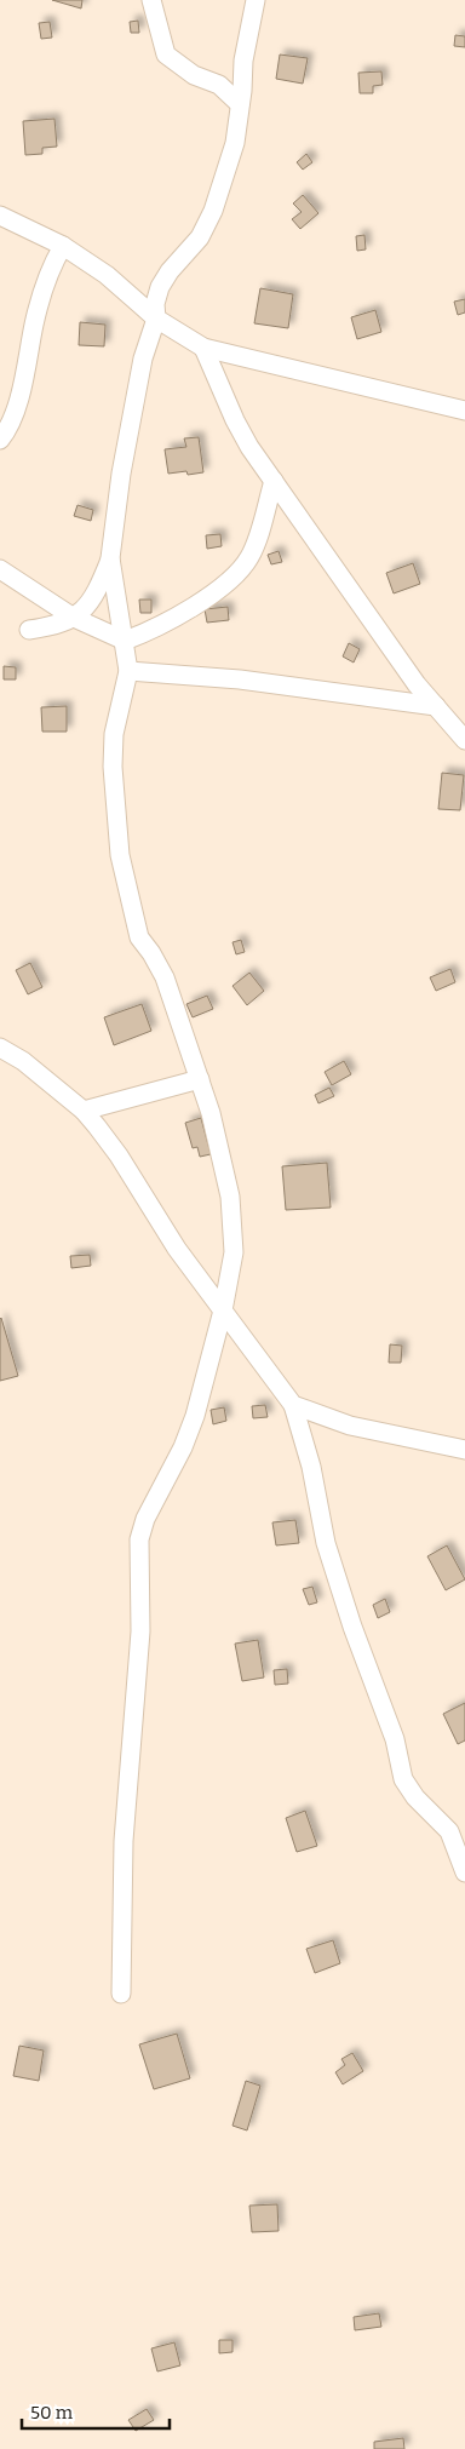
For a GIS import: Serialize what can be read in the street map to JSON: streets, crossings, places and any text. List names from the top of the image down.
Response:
{
  "scale_bar": "50 m"
}
